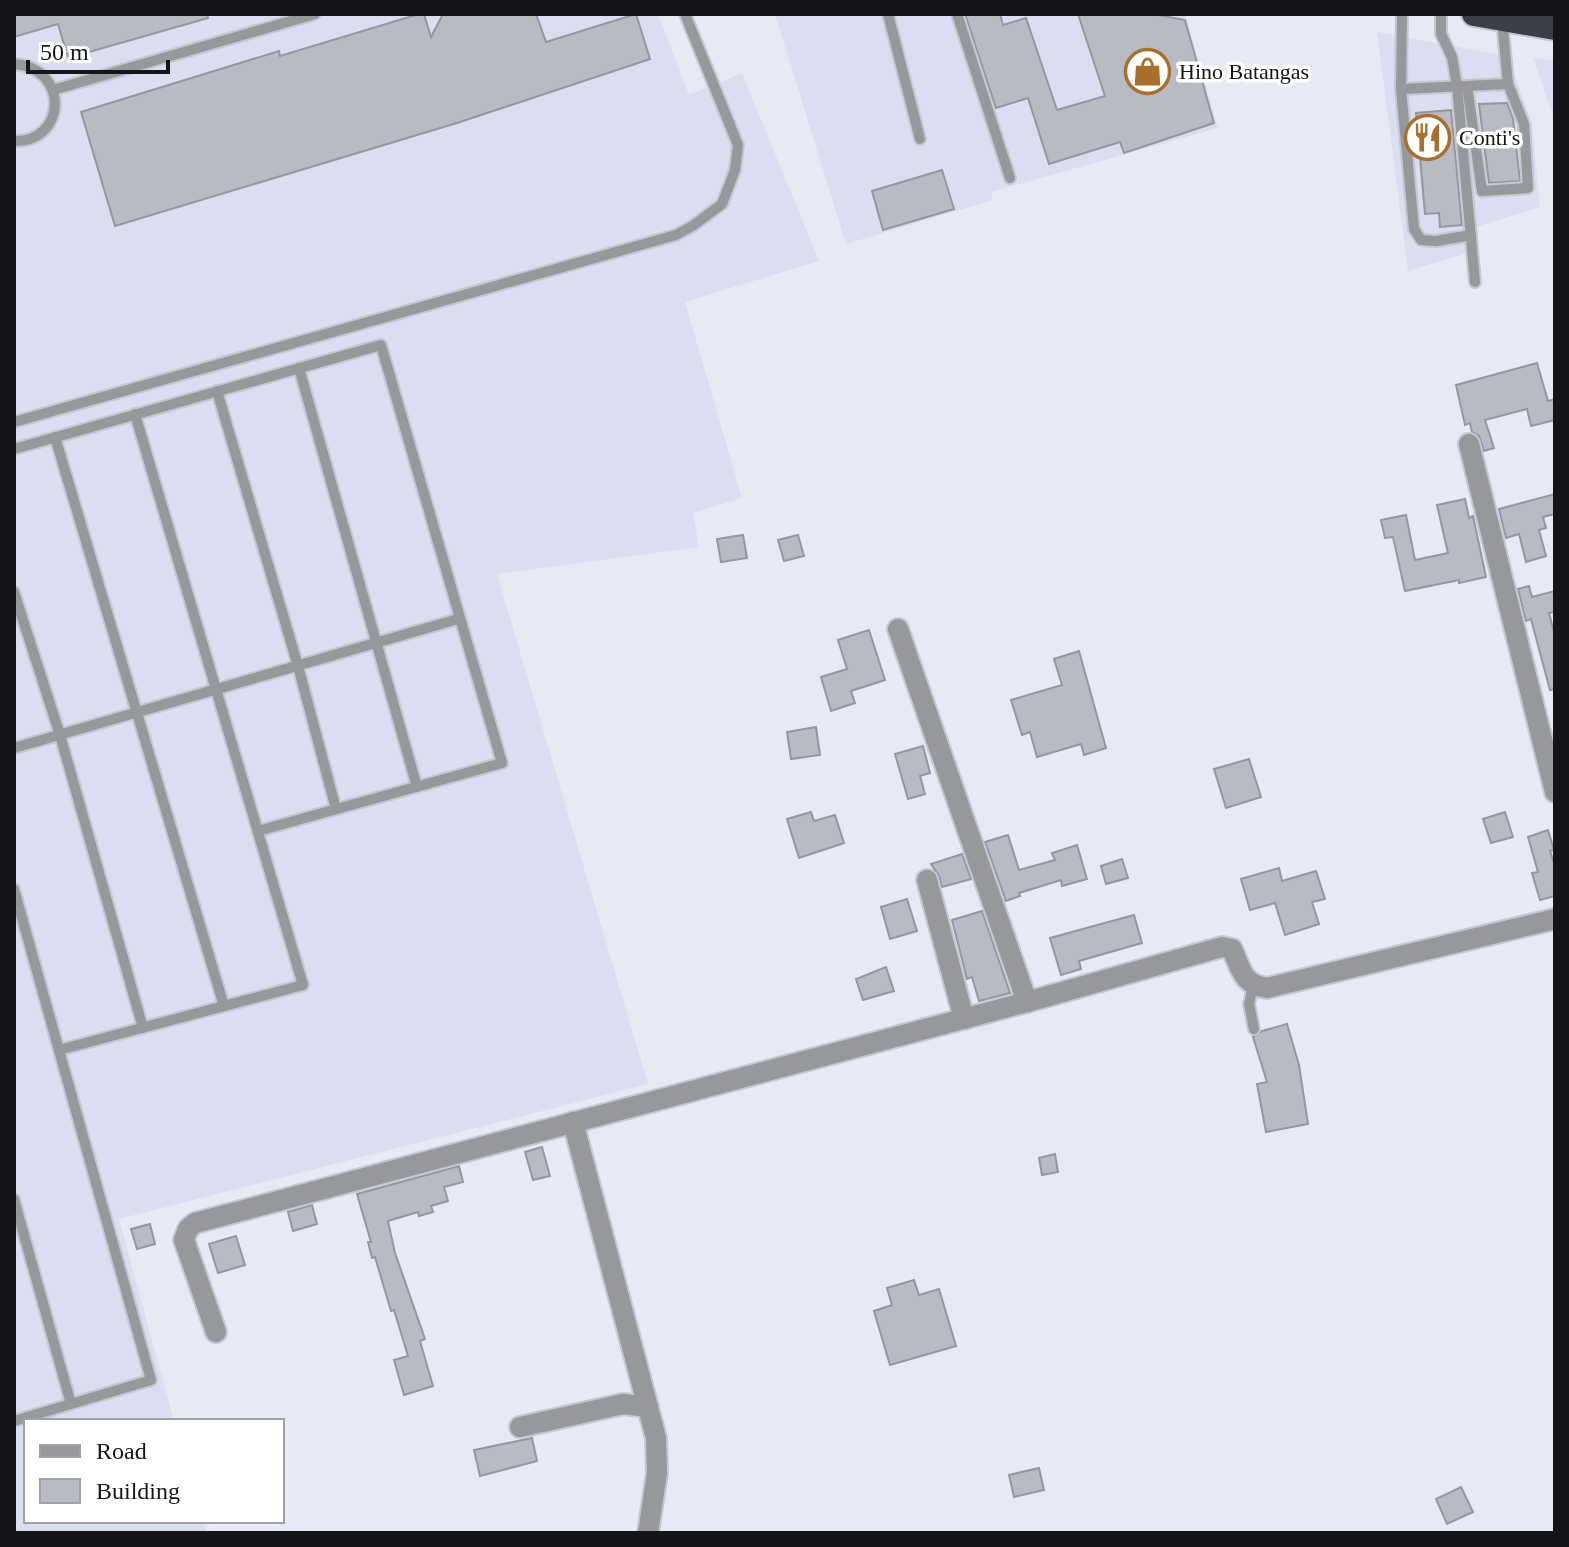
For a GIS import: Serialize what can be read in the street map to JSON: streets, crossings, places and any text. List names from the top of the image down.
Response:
{
  "places": {
    "shop": ["Hino Batangas"],
    "restaurant": ["Conti's"]
  },
  "legend": ["Road", "Building"],
  "scale_bar": "50 m"
}
